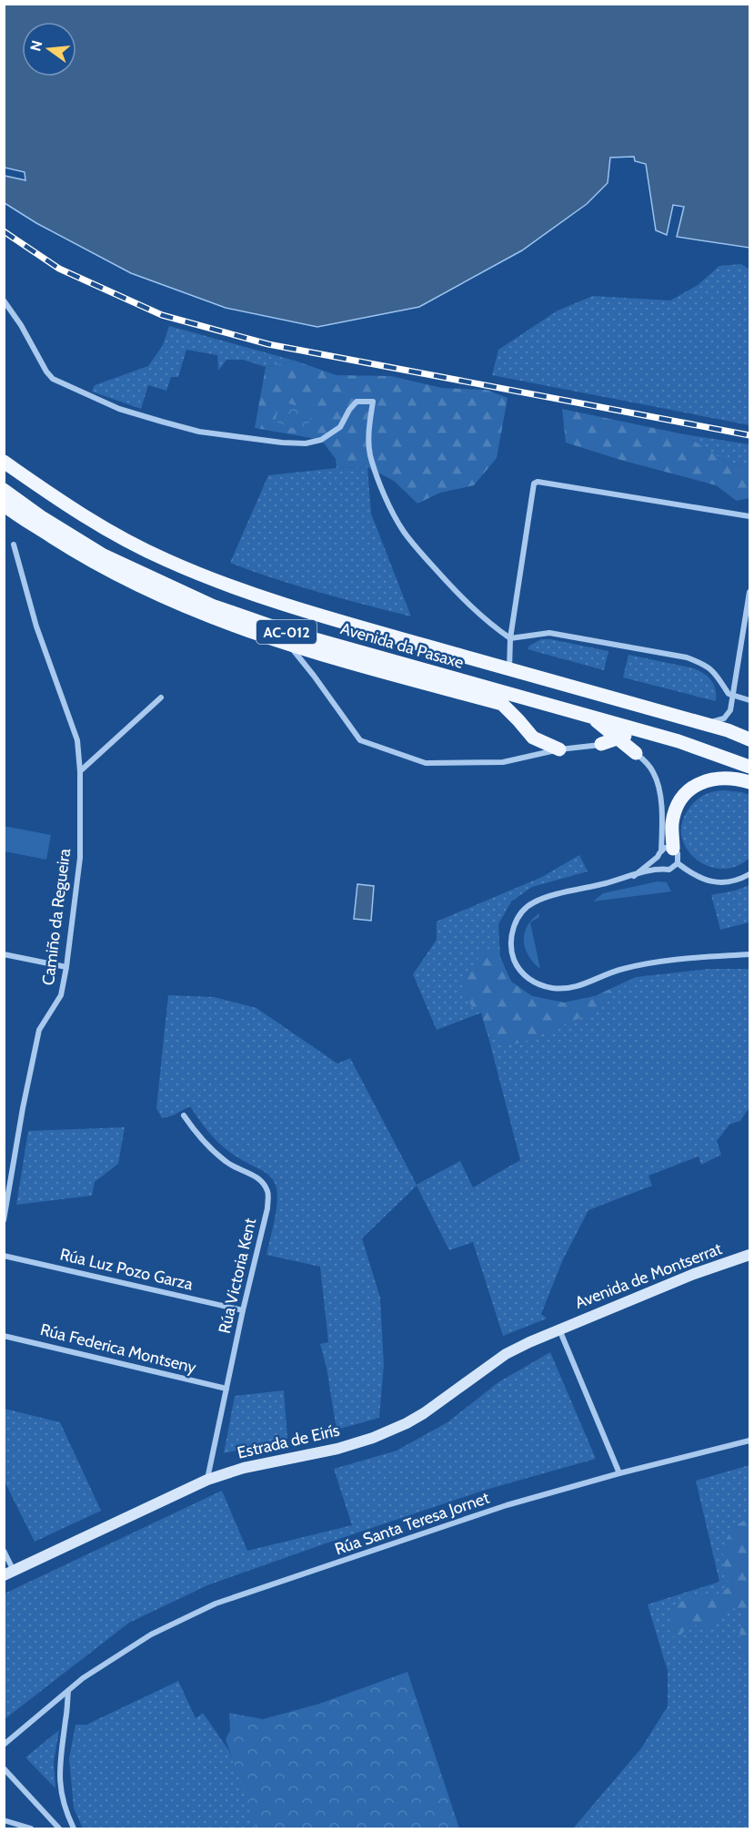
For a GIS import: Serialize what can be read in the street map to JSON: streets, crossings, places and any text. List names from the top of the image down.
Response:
{
  "streets": {
    "main road": ["AC-012", "Avenida da Pasaxe"],
    "street": [
      "Camiño da Regueira",
      "Rúa Luz Pozo Garza",
      "Rúa Victoria Kent",
      "Avenida de Montserrat",
      "Rúa Federica Montseny",
      "Estrada de Eirís",
      "Rúa Santa Teresa Jornet"
    ]
  },
  "crossings": [
    ["Rúa Luz Pozo Garza", "Rúa Victoria Kent"],
    ["Rúa Victoria Kent", "Rúa Federica Montseny"],
    ["Rúa Victoria Kent", "Estrada de Eirís"],
    ["Avenida de Montserrat", "Estrada de Eirís"]
  ],
  "north": "left"
}
